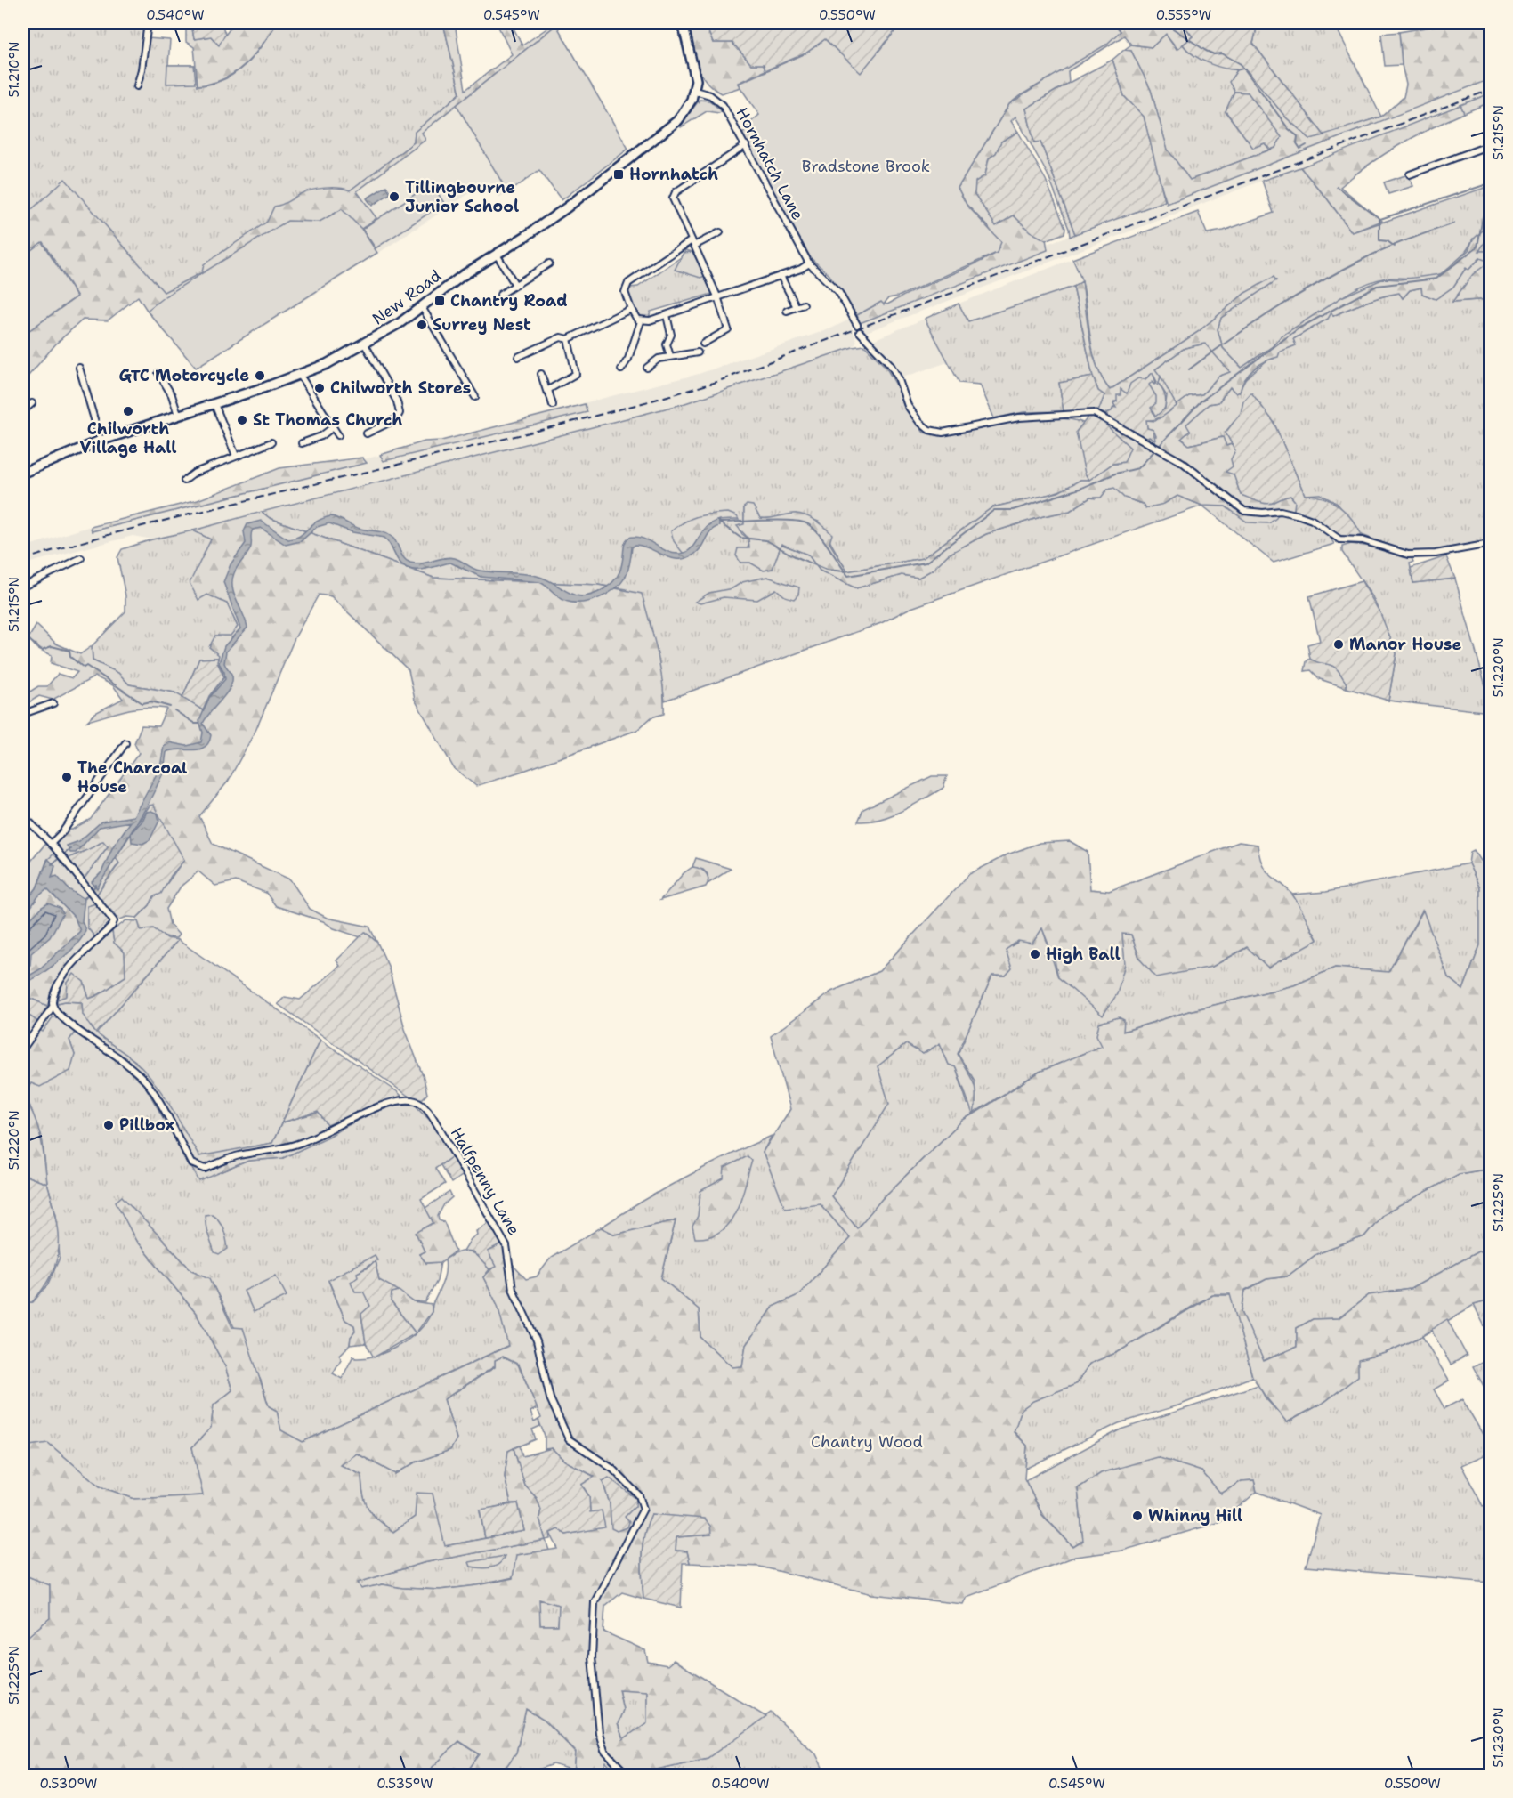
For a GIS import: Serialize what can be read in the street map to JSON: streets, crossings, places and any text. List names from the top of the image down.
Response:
{
  "streets": {
    "main road": ["New Road"],
    "street": ["Hornhatch Lane", "Halfpenny Lane"]
  },
  "crossings": [
    ["Hornhatch Lane", "New Road"]
  ],
  "parks": ["Bradstone Brook", "Chantry Wood"],
  "places": {
    "transit": ["Hornhatch", "Chantry Road"],
    "other": [
      "Tillingbourne Junior School",
      "Surrey Nest",
      "GTC Motorcycle",
      "Chilworth Stores",
      "Chilworth Village Hall",
      "St Thomas Church",
      "Manor House",
      "The Charcoal House",
      "High Ball",
      "Pillbox",
      "Whinny Hill"
    ]
  },
  "coordinates": [
    "0.540°W",
    "0.545°W",
    "0.550°W",
    "0.555°W",
    "51.210°N",
    "51.215°N",
    "51.220°N",
    "51.225°N",
    "51.230°N",
    "0.530°W",
    "0.535°W"
  ]
}
